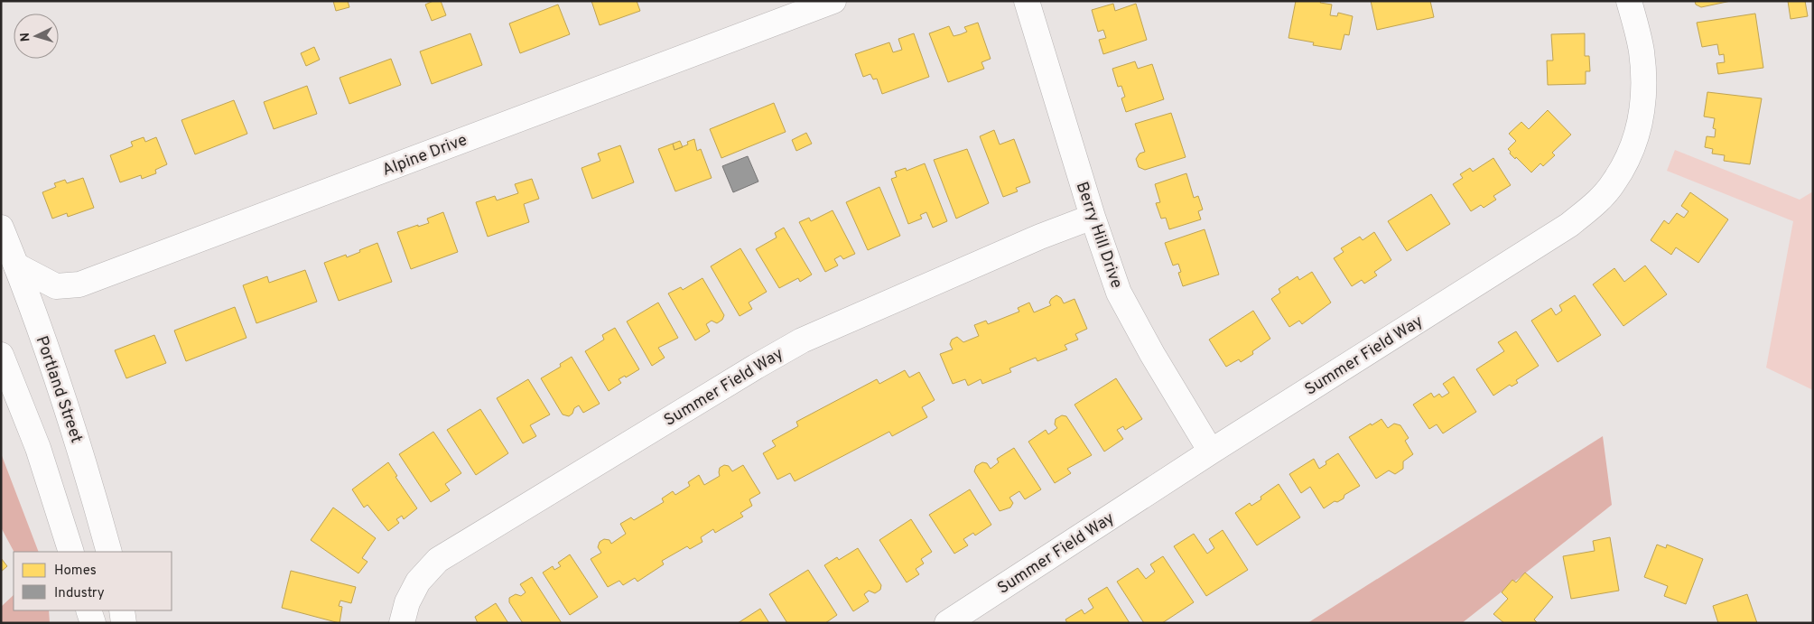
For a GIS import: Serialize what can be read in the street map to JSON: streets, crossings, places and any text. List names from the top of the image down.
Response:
{
  "streets": {
    "street": [
      "Alpine Drive",
      "Berry Hill Drive",
      "Summer Field Way",
      "Portland Street"
    ]
  },
  "crossings": [
    ["Alpine Drive", "Portland Street"],
    ["Berry Hill Drive", "Summer Field Way"]
  ],
  "legend": ["Homes", "Industry"],
  "north": "left"
}
